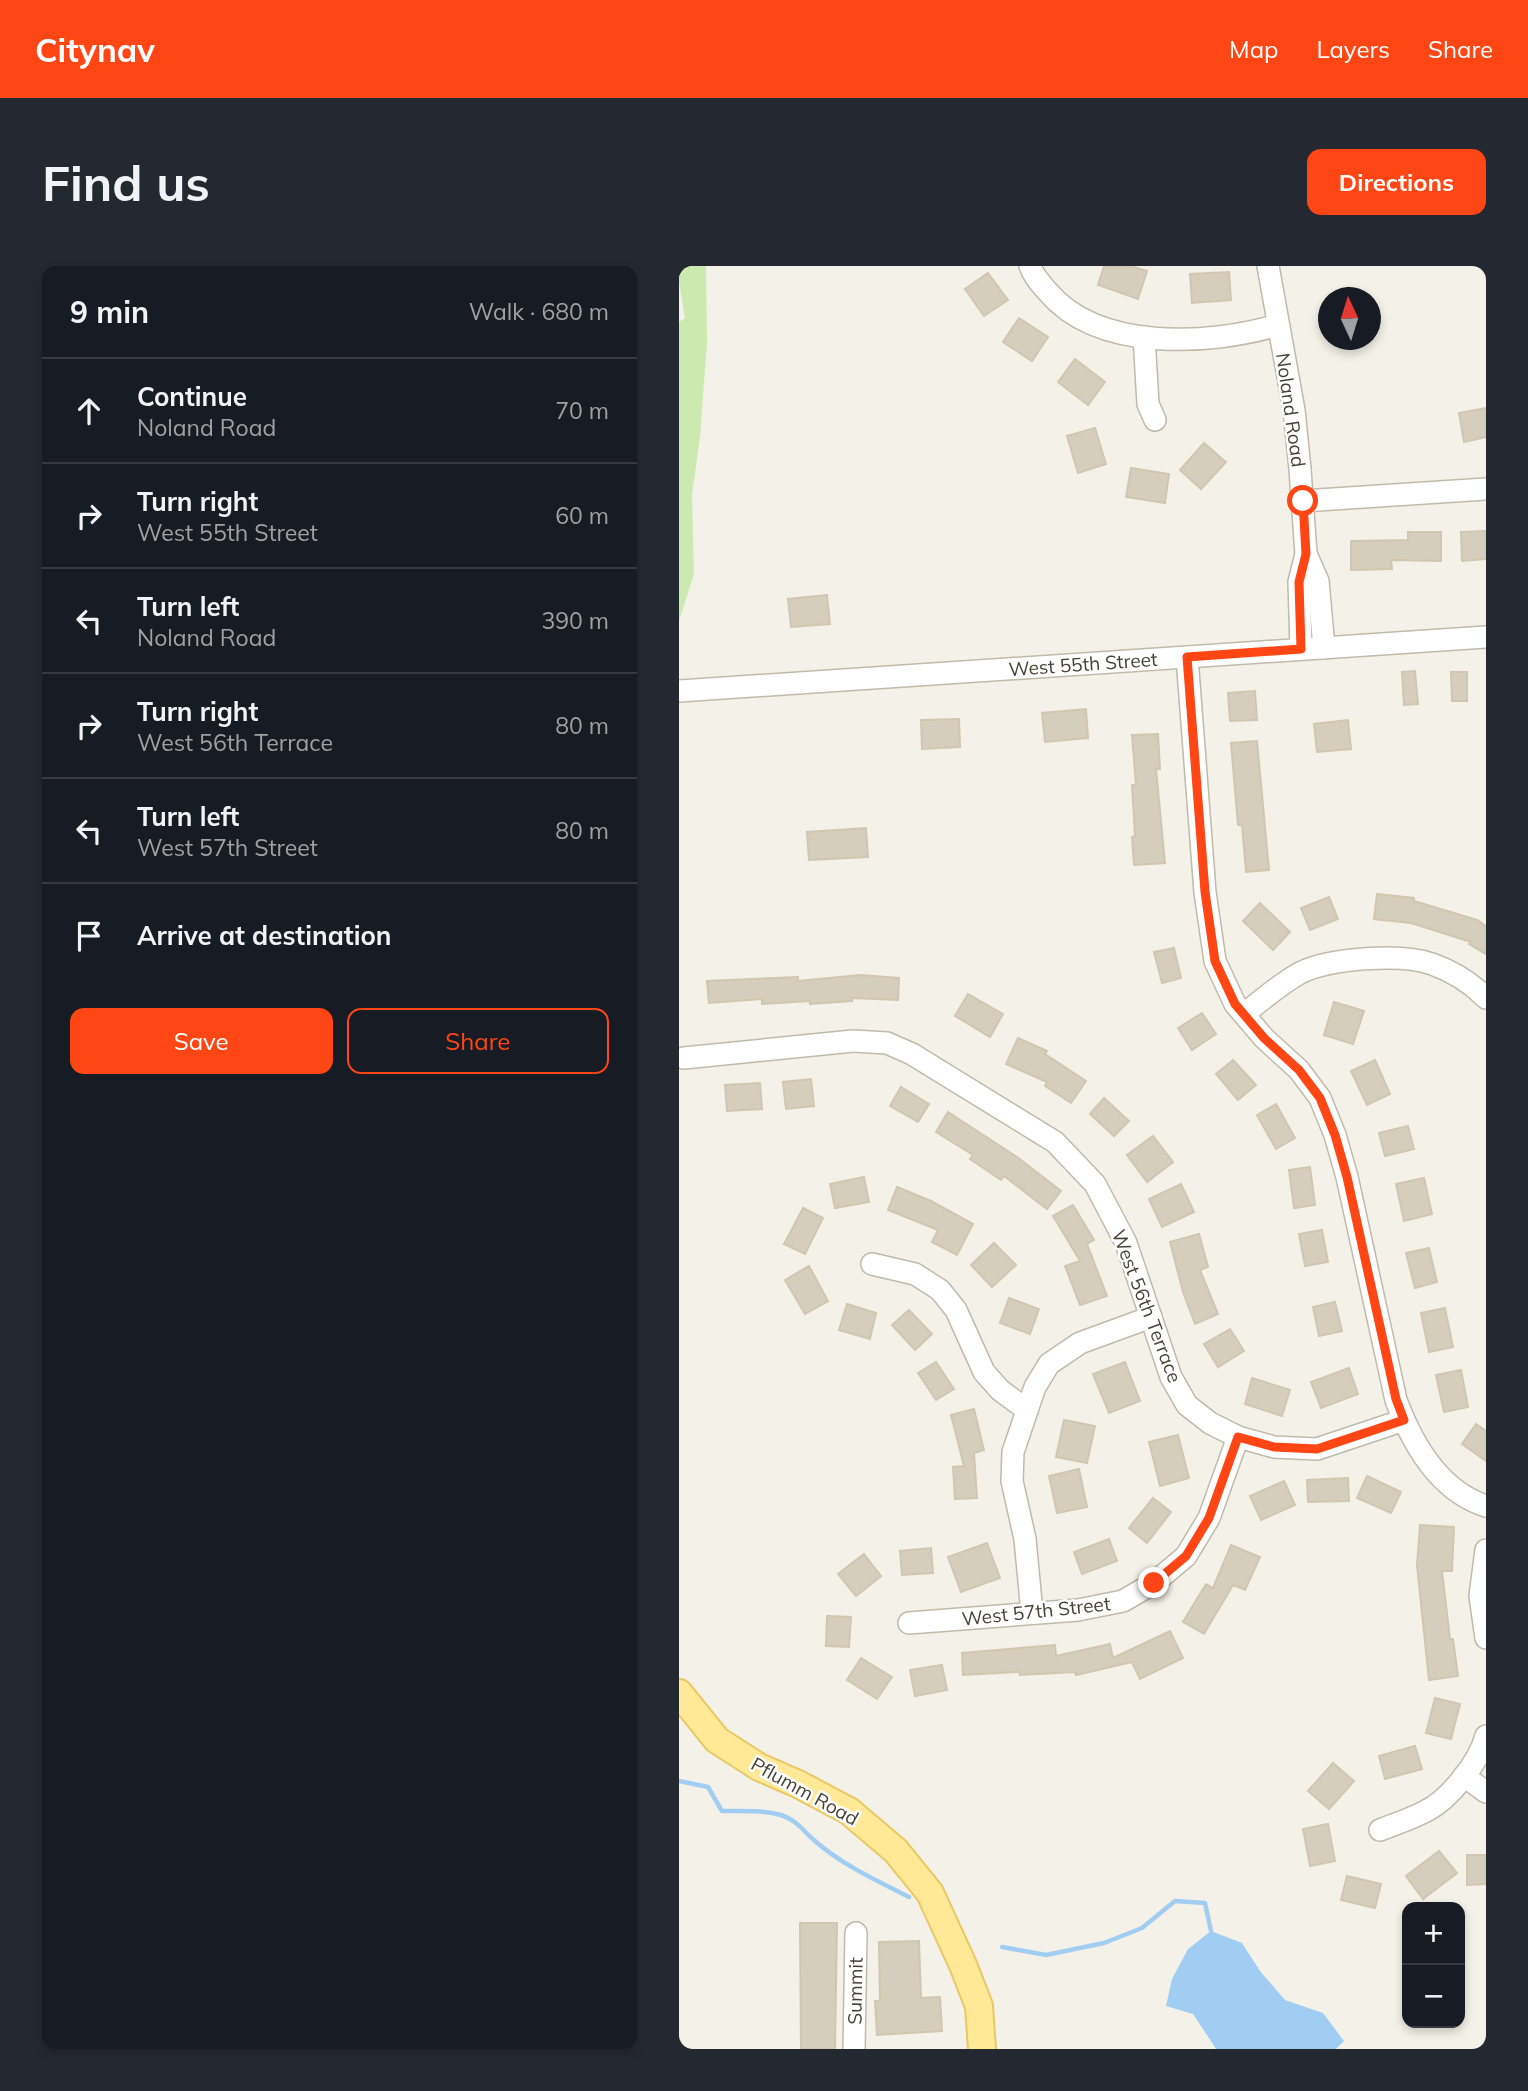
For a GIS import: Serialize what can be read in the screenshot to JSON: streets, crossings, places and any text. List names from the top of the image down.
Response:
{
  "streets": {
    "main road": ["Pflumm Road"],
    "street": [
      "Noland Road",
      "West 55th Street",
      "West 56th Terrace",
      "West 57th Street",
      "Summit"
    ]
  },
  "crossings": [
    ["Noland Road", "West 55th Street"],
    ["West 56th Terrace", "West 57th Street"]
  ],
  "north": "top",
  "page": {
    "header": "Citynav",
    "nav": ["Map", "Layers", "Share"],
    "buttons": [
      "Directions",
      ["Save", "Share"]
    ],
    "title": "Find us",
    "heading": ["9 min", "Walk · 680 m"],
    "list": [
      ["Continue", "Noland Road", "70 m"],
      ["Turn right", "West 55th Street", "60 m"],
      ["Turn left", "Noland Road", "390 m"],
      ["Turn right", "West 56th Terrace", "80 m"],
      ["Turn left", "West 57th Street", "80 m"],
      "Arrive at destination"
    ],
    "map_buttons": ["+", "−"]
  }
}
